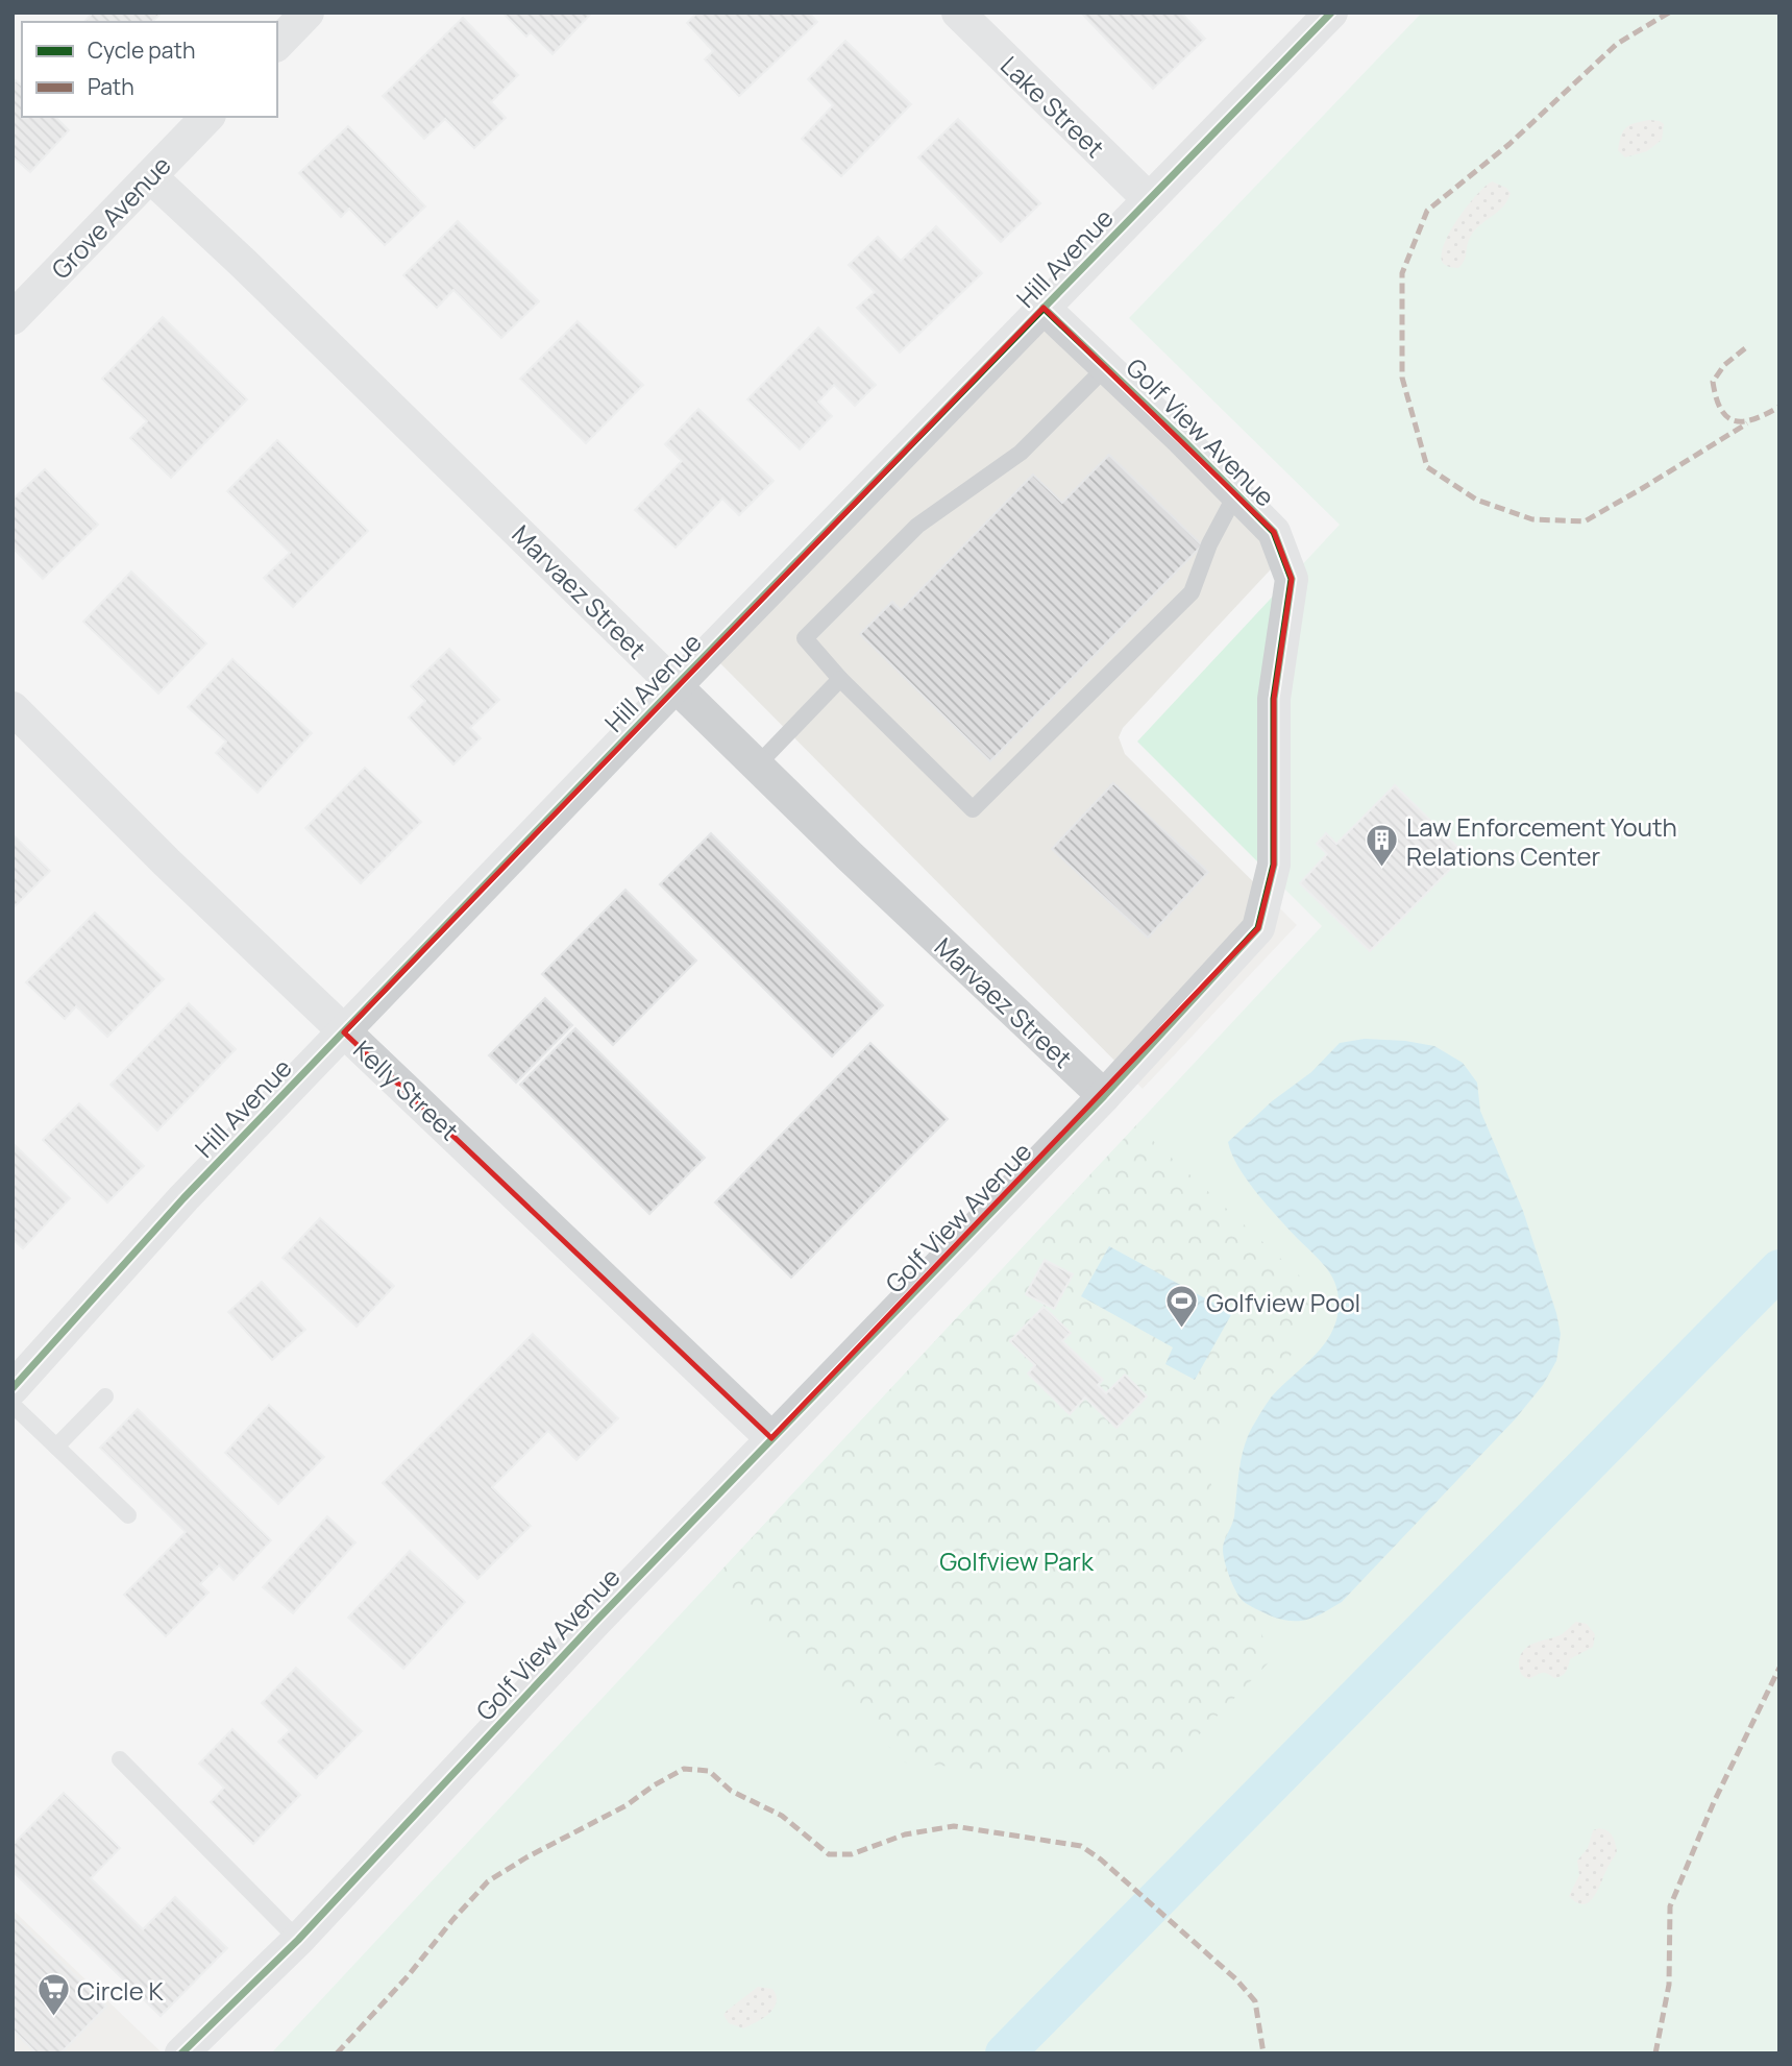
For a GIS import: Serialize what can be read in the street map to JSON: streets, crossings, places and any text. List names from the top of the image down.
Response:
{
  "streets": {
    "street": [
      "Lake Street",
      "Grove Avenue",
      "Hill Avenue",
      "Golf View Avenue",
      "Marvaez Street",
      "Kelly Street"
    ]
  },
  "crossings": [
    ["Lake Street", "Hill Avenue"],
    ["Grove Avenue", "Marvaez Street"],
    ["Hill Avenue", "Golf View Avenue"],
    ["Hill Avenue", "Marvaez Street"],
    ["Hill Avenue", "Kelly Street"],
    ["Golf View Avenue", "Marvaez Street"],
    ["Golf View Avenue", "Kelly Street"]
  ],
  "parks": ["Golfview Park"],
  "places": {
    "building": ["Law Enforcement Youth Relations Center"],
    "sports": ["Golfview Pool"],
    "supermarket": ["Circle K"]
  },
  "legend": ["Cycle path", "Path"]
}
